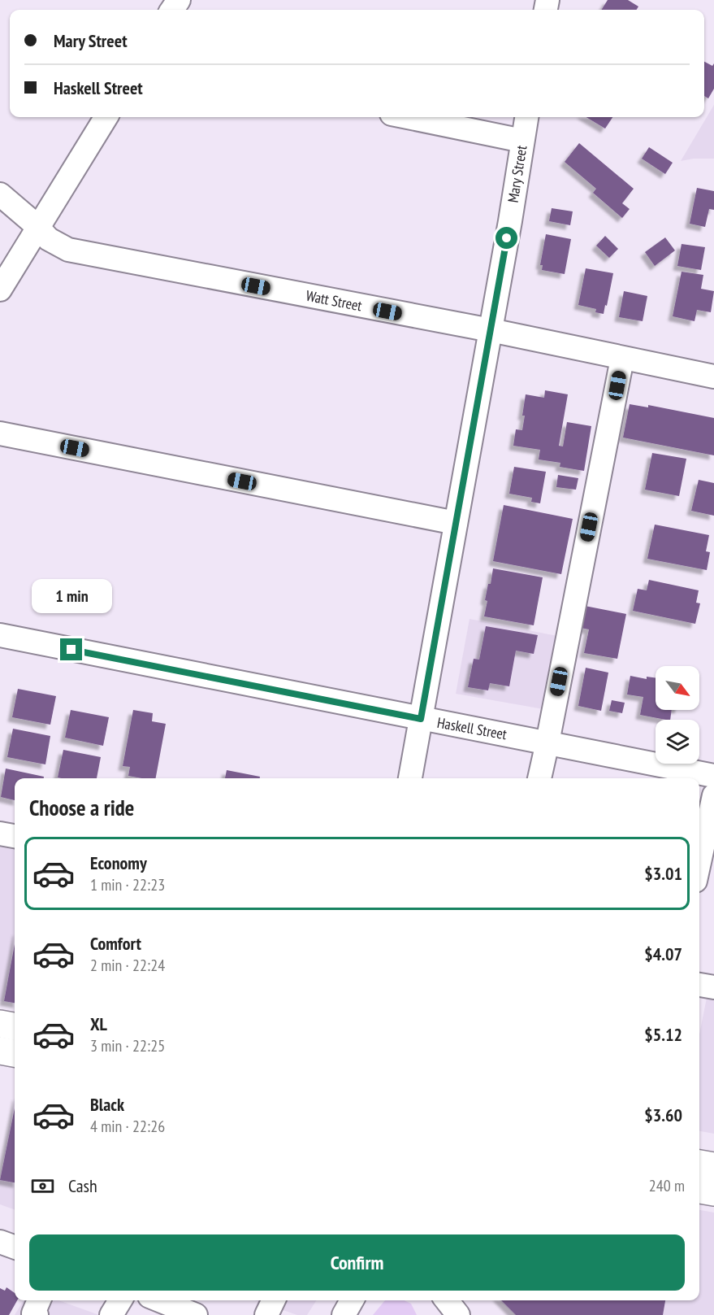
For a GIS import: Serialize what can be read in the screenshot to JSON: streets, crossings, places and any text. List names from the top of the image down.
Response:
{
  "streets": {
    "street": ["Mary Street", "Watt Street", "Haskell Street"]
  },
  "crossings": [
    ["Mary Street", "Watt Street"],
    ["Mary Street", "Haskell Street"]
  ],
  "north": "bottom right",
  "page": {
    "banner": ["Mary Street", "Haskell Street"],
    "bubble": "1 min",
    "heading": "Choose a ride",
    "list": [
      {
        "name": "Economy",
        "note": "1 min · 22:23",
        "value": "$3.01"
      },
      {
        "name": "Comfort",
        "note": "2 min · 22:24",
        "value": "$4.07"
      },
      {
        "name": "XL",
        "note": "3 min · 22:25",
        "value": "$5.12"
      },
      {
        "name": "Black",
        "note": "4 min · 22:26",
        "value": "$3.60"
      }
    ],
    "pay": ["Cash", "240 m"],
    "buttons": "Confirm"
  }
}
